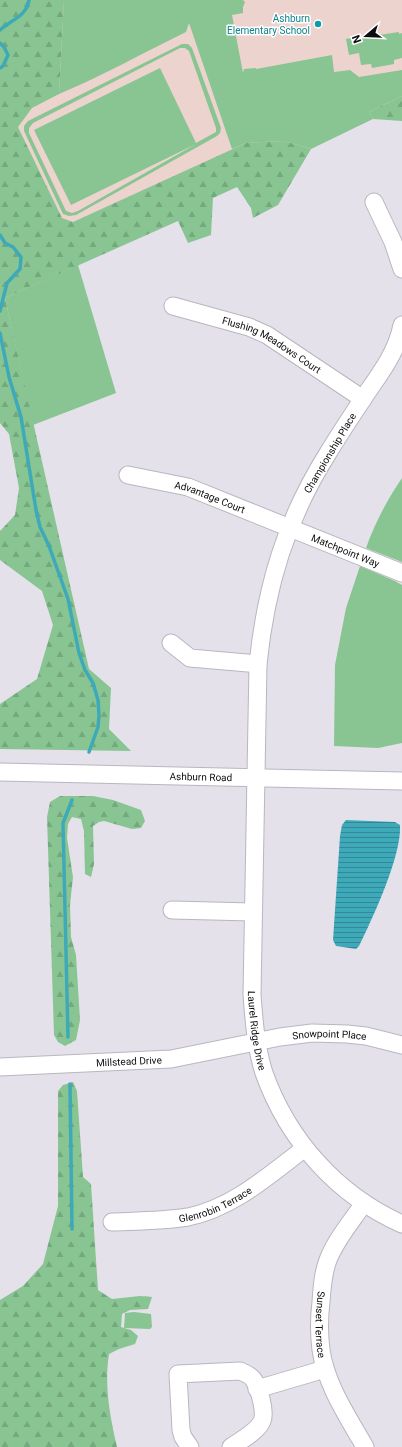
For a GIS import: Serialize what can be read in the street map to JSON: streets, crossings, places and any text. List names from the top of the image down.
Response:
{
  "streets": {
    "street": [
      "Flushing Meadows Court",
      "Championship Place",
      "Advantage Court",
      "Matchpoint Way",
      "Ashburn Road",
      "Laurel Ridge Drive",
      "Snowpoint Place",
      "Millstead Drive",
      "Glenrobin Terrace",
      "Sunset Terrace"
    ]
  },
  "crossings": [
    ["Flushing Meadows Court", "Championship Place"],
    ["Championship Place", "Advantage Court"],
    ["Championship Place", "Matchpoint Way"],
    ["Championship Place", "Ashburn Road"],
    ["Championship Place", "Laurel Ridge Drive"],
    ["Advantage Court", "Matchpoint Way"],
    ["Ashburn Road", "Laurel Ridge Drive"],
    ["Laurel Ridge Drive", "Snowpoint Place"],
    ["Laurel Ridge Drive", "Millstead Drive"],
    ["Laurel Ridge Drive", "Glenrobin Terrace"],
    ["Laurel Ridge Drive", "Sunset Terrace"],
    ["Snowpoint Place", "Millstead Drive"]
  ],
  "places": ["Ashburn Elementary School"],
  "north": "left"
}
